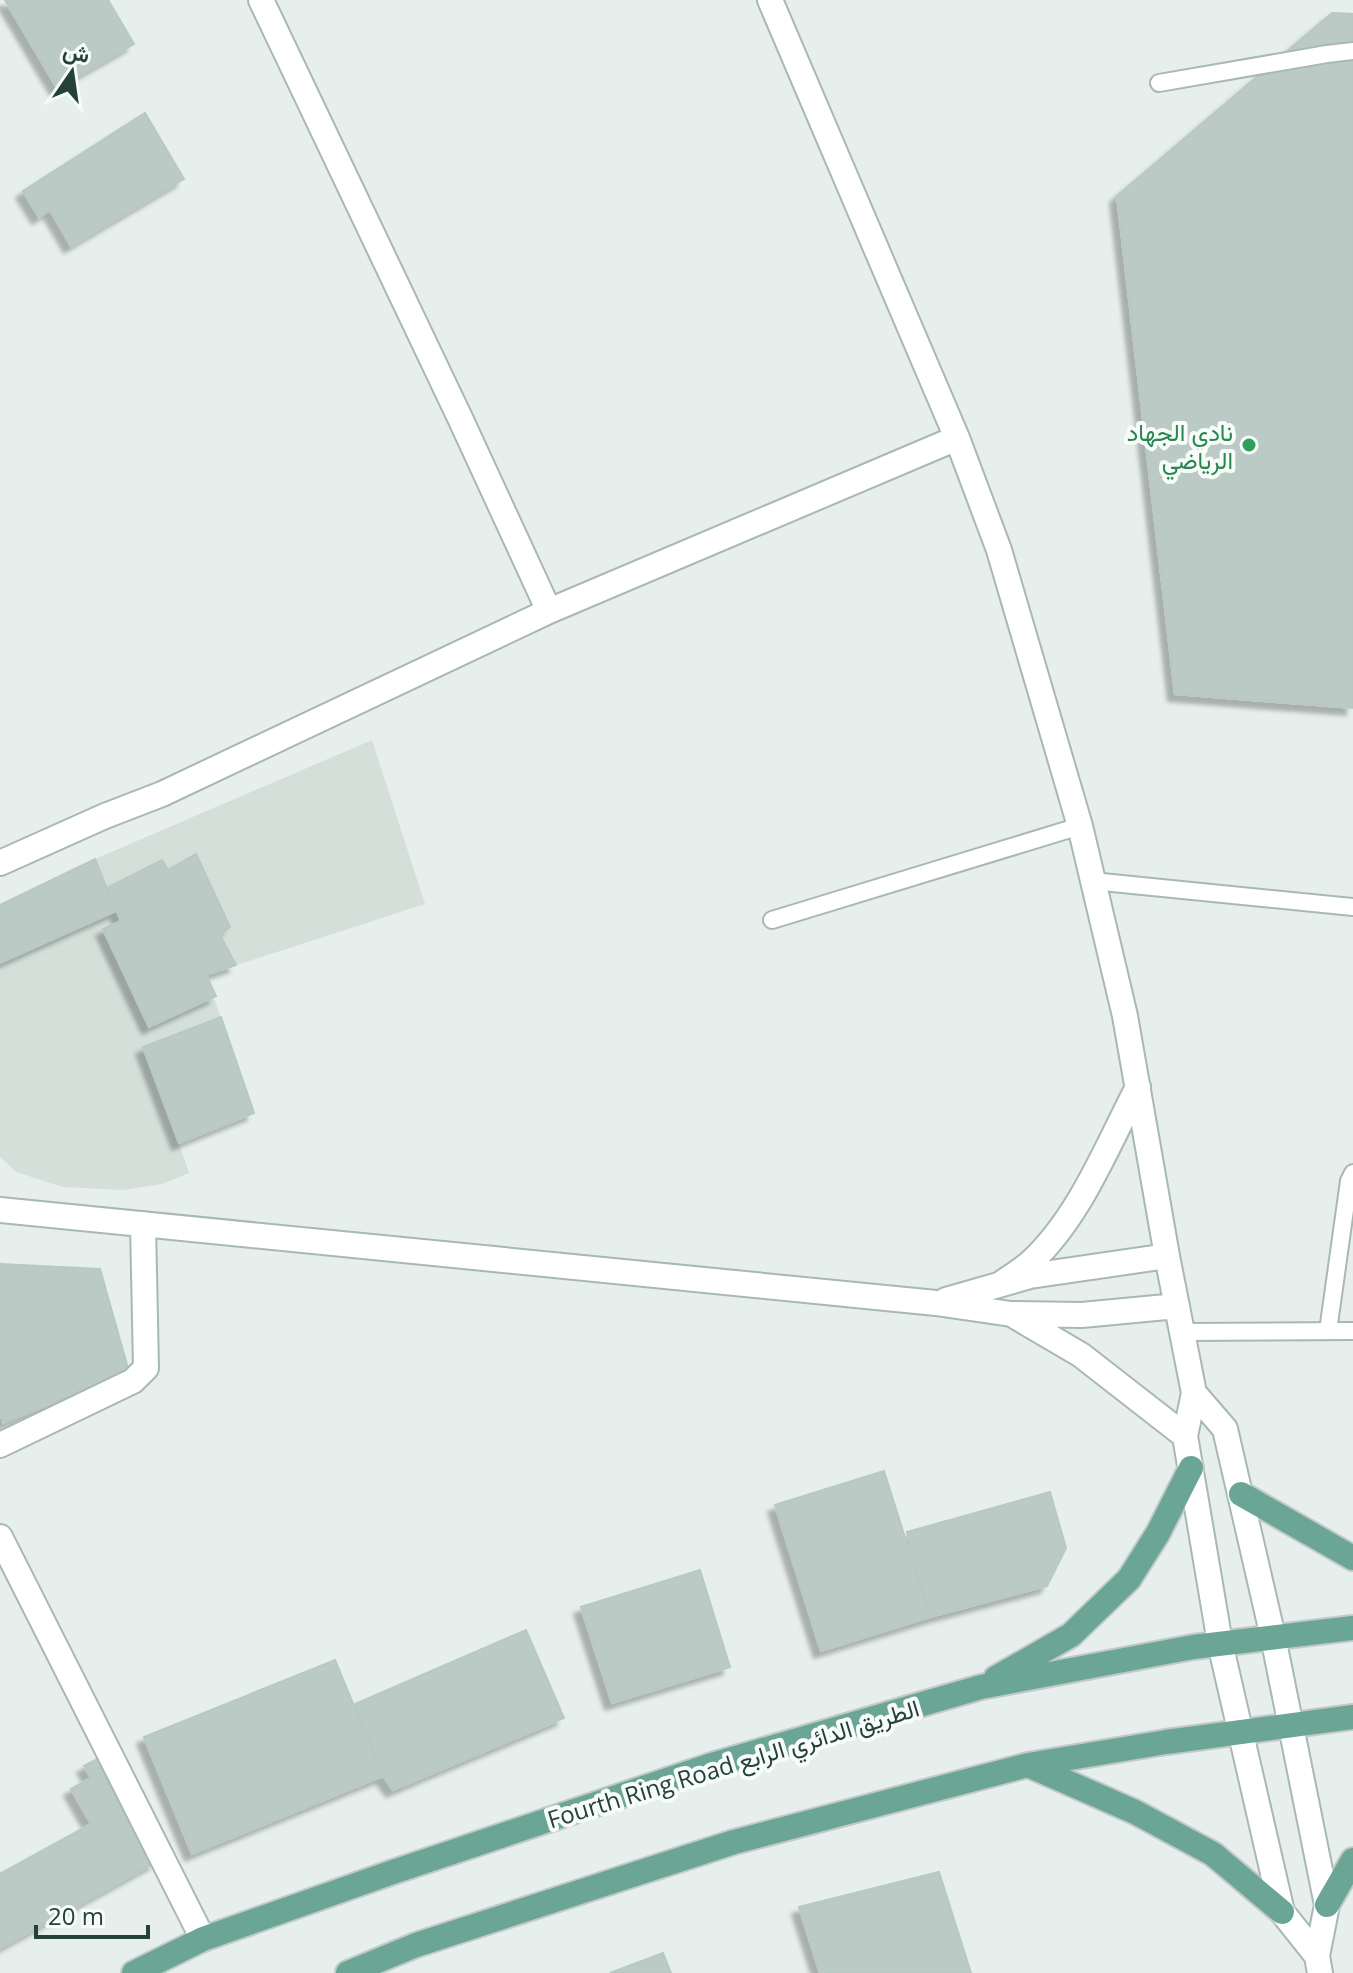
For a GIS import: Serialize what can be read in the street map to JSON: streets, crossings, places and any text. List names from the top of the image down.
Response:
{
  "streets": {
    "main road": ["Fourth Ring Road الطريق الدائري الرابع"]
  },
  "places": ["نادي الجهاد الرياضي"],
  "scale_bar": "20 m",
  "north": "top"
}
